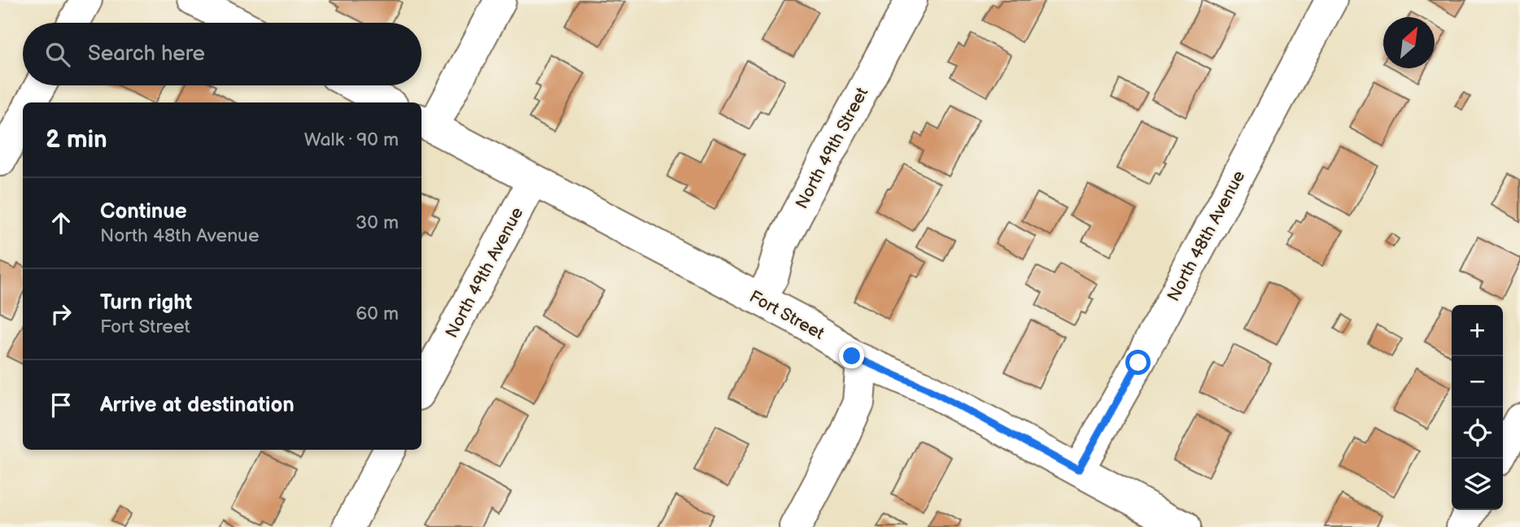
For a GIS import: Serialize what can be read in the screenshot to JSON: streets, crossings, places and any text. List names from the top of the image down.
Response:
{
  "streets": {
    "street": [
      "North 49th Street",
      "North 48th Avenue",
      "North 49th Avenue",
      "Fort Street"
    ]
  },
  "crossings": [
    ["North 49th Street", "Fort Street"],
    ["North 48th Avenue", "Fort Street"],
    ["North 49th Avenue", "Fort Street"]
  ],
  "north": "top right",
  "page": {
    "search": "Search here",
    "heading": ["2 min", "Walk · 90 m"],
    "list": [
      ["Continue", "North 48th Avenue", "30 m"],
      ["Turn right", "Fort Street", "60 m"],
      "Arrive at destination"
    ],
    "map_buttons": ["+", "−"]
  }
}
